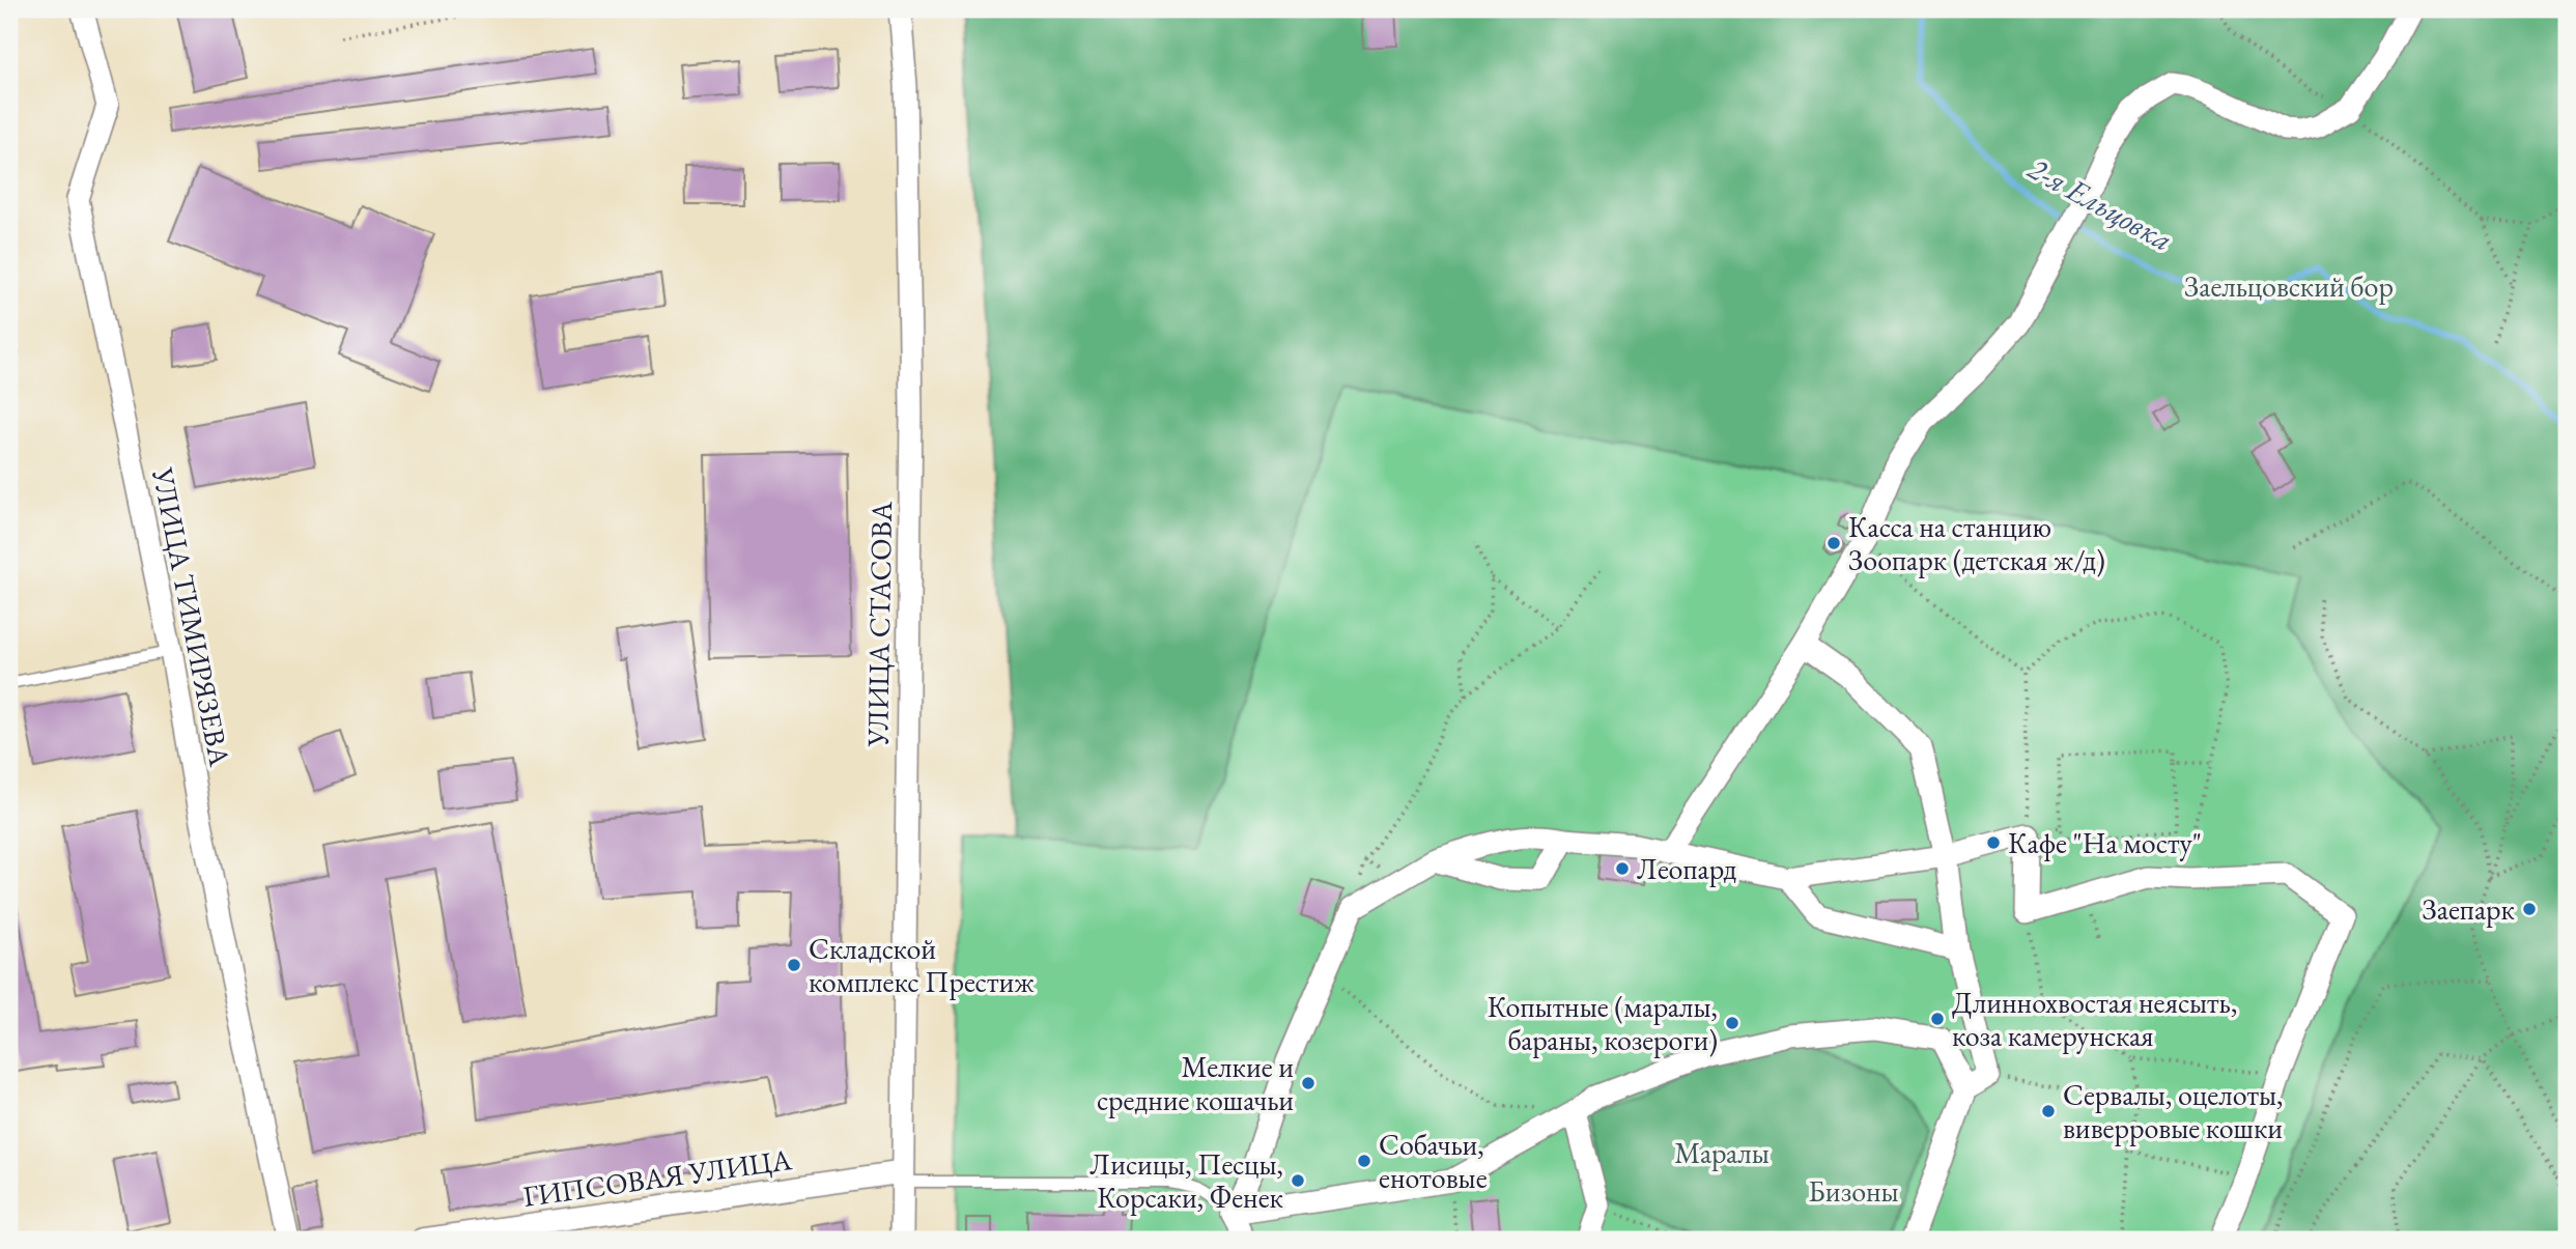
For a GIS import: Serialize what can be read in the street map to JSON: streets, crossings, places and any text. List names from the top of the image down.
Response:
{
  "streets": {
    "street": ["УЛИЦА ТИМИРЯЗЕВА", "УЛИЦА СТАСОВА", "ГИПСОВАЯ УЛИЦА"]
  },
  "crossings": [
    ["УЛИЦА СТАСОВА", "ГИПСОВАЯ УЛИЦА"]
  ],
  "water": ["2-я Ельцовка"],
  "parks": ["Заельцовский бор", "Маралы", "Бизоны"],
  "places": [
    "Касса на станцию Зоопарк (детская ж/д)",
    "Кафе \"На мосту\"",
    "Леопард",
    "Заепарк",
    "Складской комплекс Престиж",
    "Длиннохвостая неясыть, коза камерунская",
    "Копытные (маралы, бараны, козероги)",
    "Мелкие и средние кошачьи",
    "Сервалы, оцелоты, виверровые кошки",
    "Собачьи, енотовые",
    "Лисицы, Песцы, Корсаки, Фенек"
  ]
}
